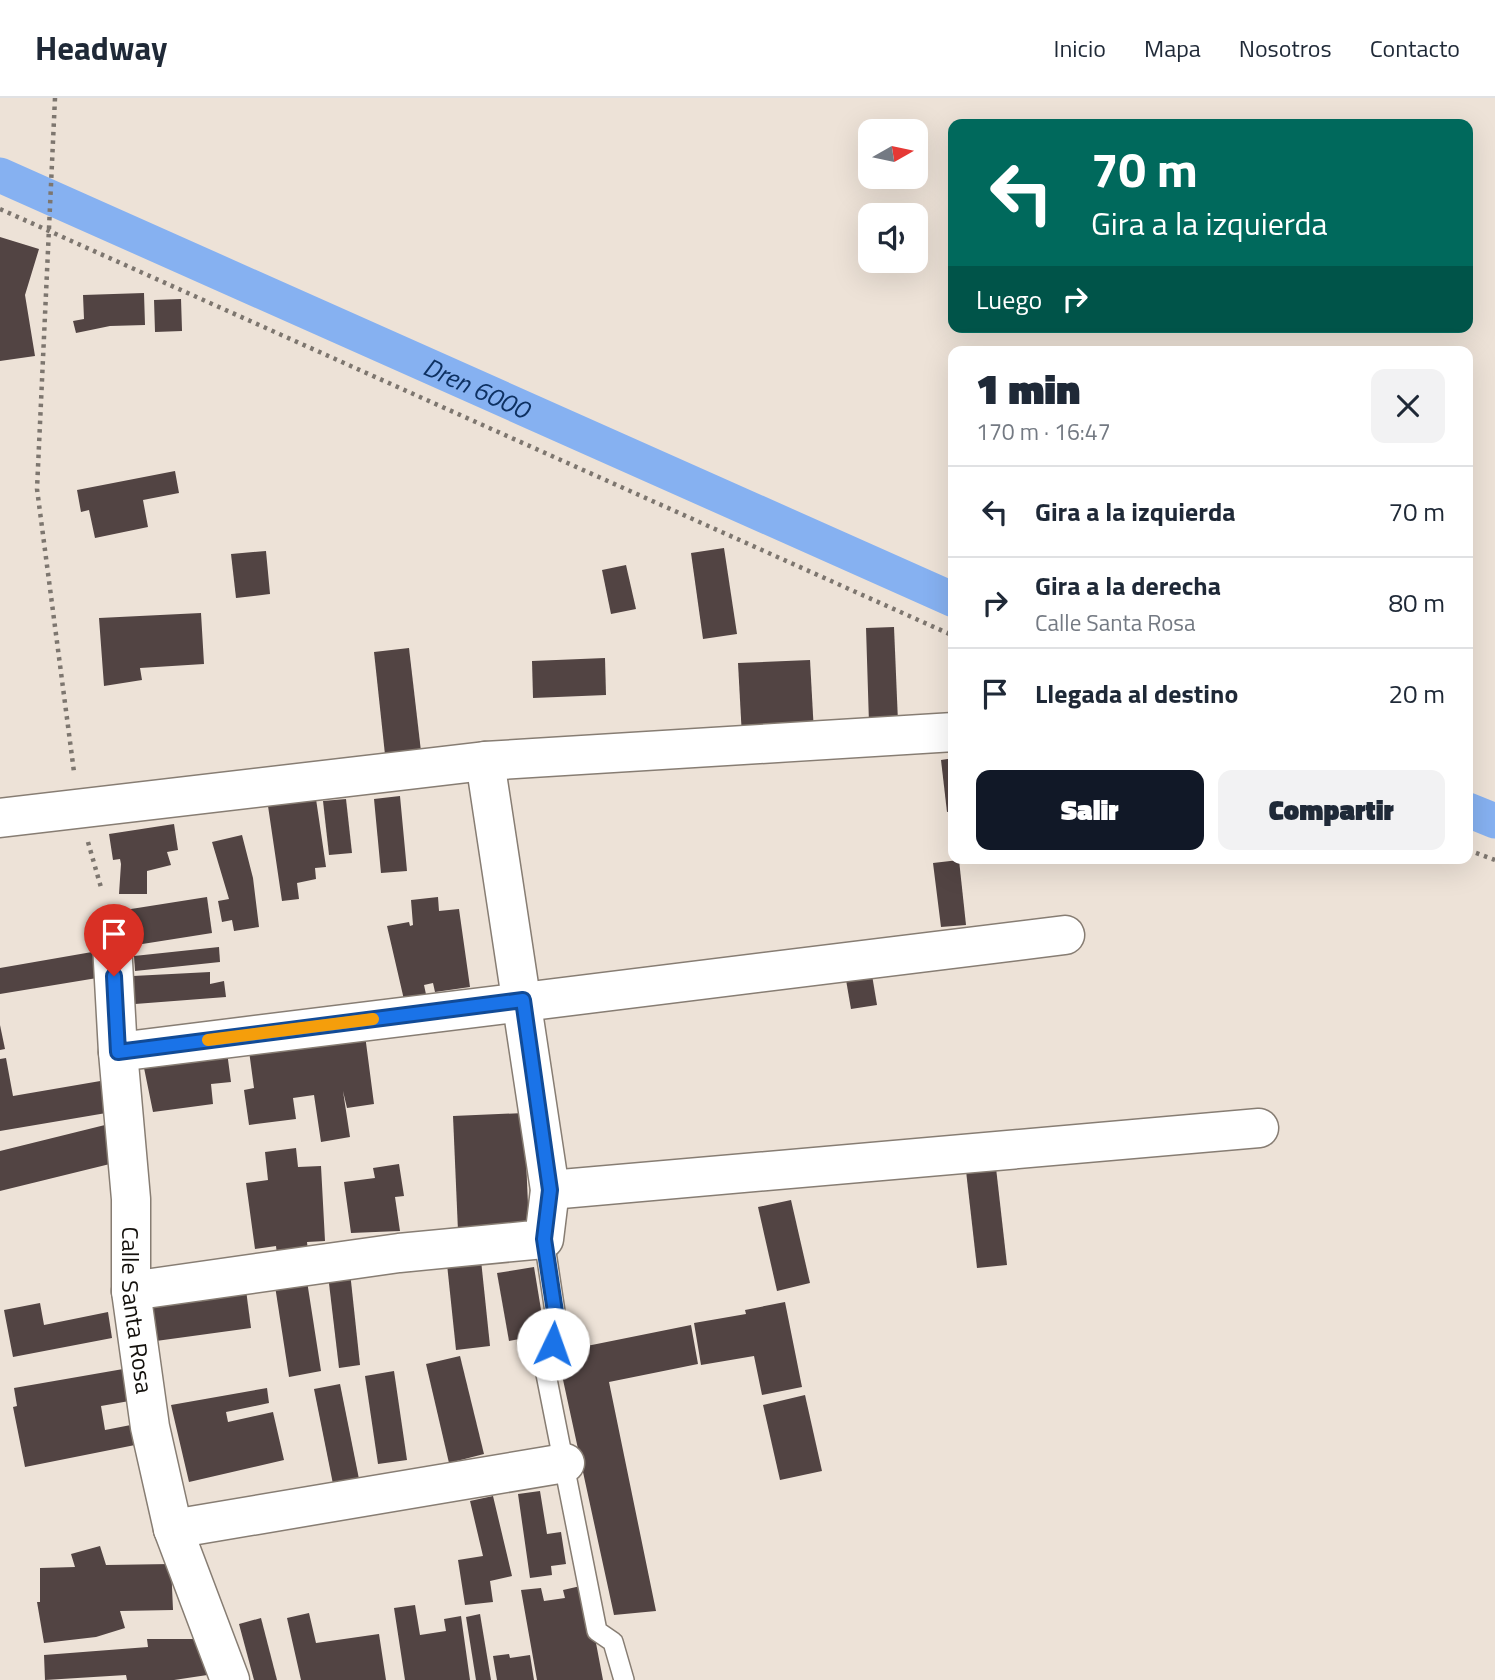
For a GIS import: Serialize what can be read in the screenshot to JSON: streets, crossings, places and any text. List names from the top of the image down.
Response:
{
  "streets": {
    "street": ["Calle Santa Rosa"]
  },
  "water": ["Dren 6000"],
  "north": "right",
  "page": {
    "header": "Headway",
    "nav": [
      "Inicio",
      "Mapa",
      "Nosotros",
      "Contacto"
    ],
    "turn": ["70 m", "Gira a la izquierda"],
    "then": "Luego",
    "heading": ["1 min", "170 m · 16:47"],
    "list": [
      {
        "name": "Gira a la izquierda",
        "value": "70 m"
      },
      {
        "name": "Gira a la derecha",
        "note": "Calle Santa Rosa",
        "value": "80 m"
      },
      {
        "name": "Llegada al destino",
        "value": "20 m"
      }
    ],
    "buttons": ["Salir", "Compartir"]
  }
}
